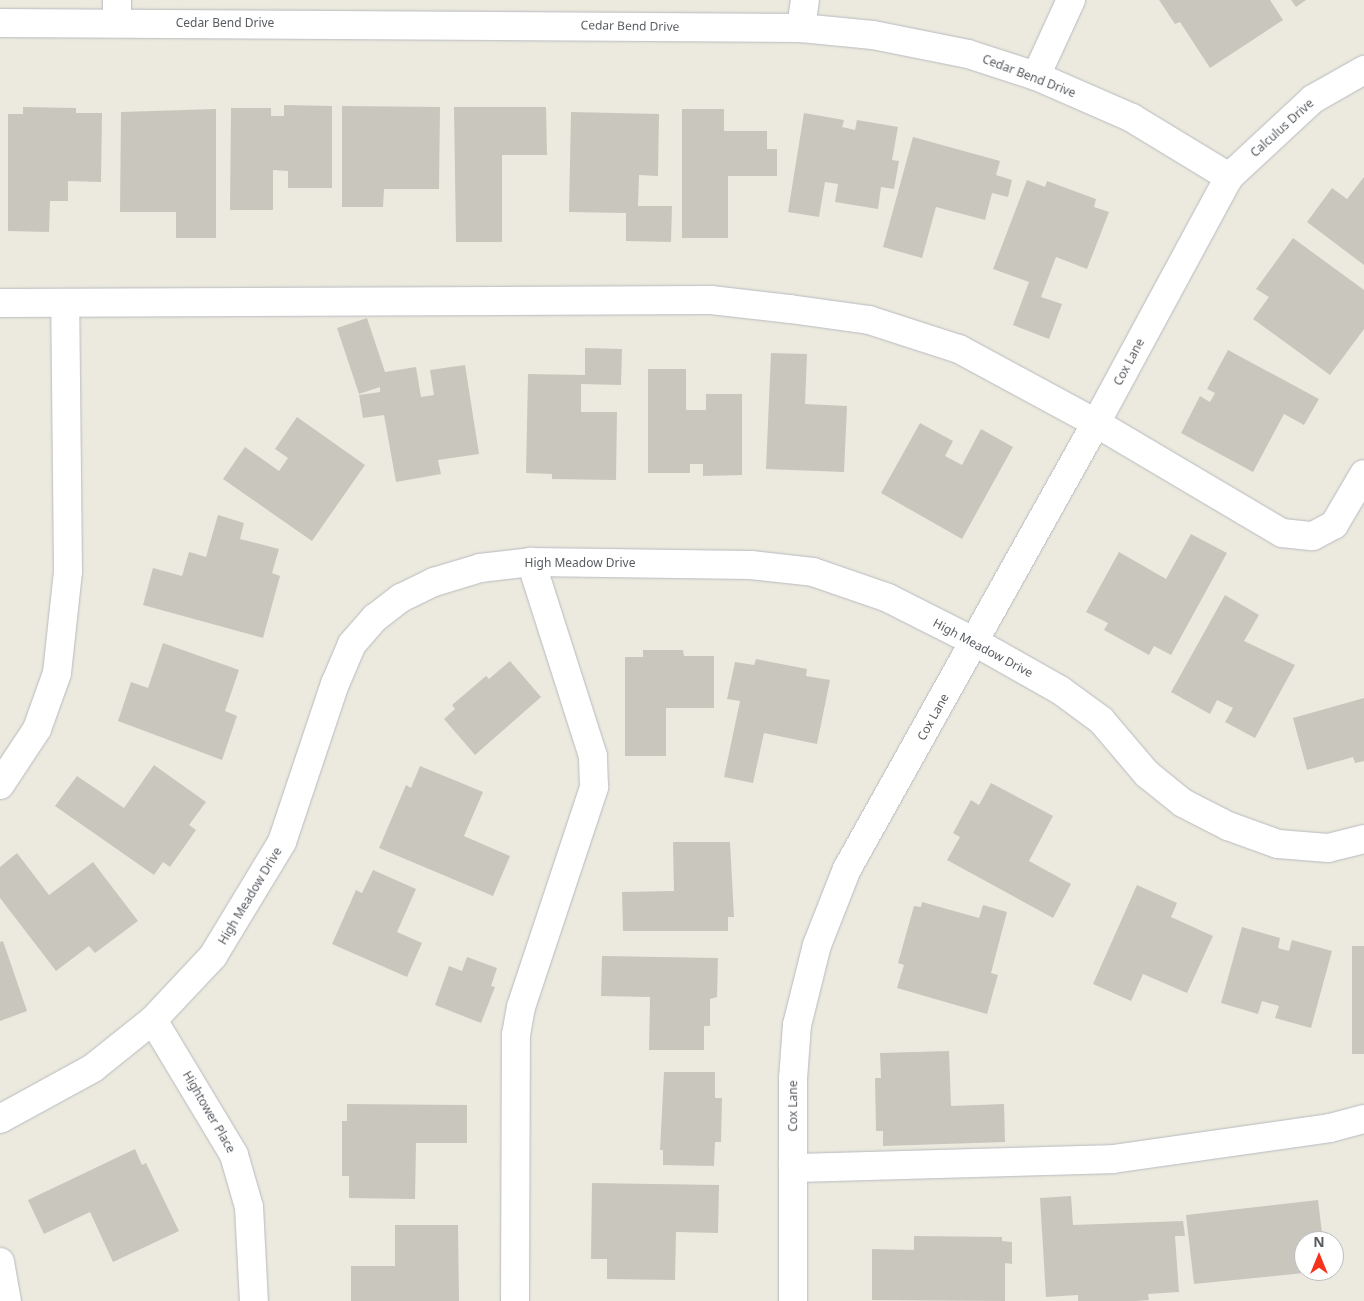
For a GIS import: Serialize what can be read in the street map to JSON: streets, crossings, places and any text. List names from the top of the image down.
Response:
{
  "streets": {
    "street": [
      "Cedar Bend Drive",
      "Calculus Drive",
      "Cox Lane",
      "High Meadow Drive",
      "Hightower Place"
    ]
  },
  "crossings": [
    ["Cedar Bend Drive", "Calculus Drive"],
    ["Cedar Bend Drive", "Cox Lane"],
    ["Calculus Drive", "Cox Lane"],
    ["Cox Lane", "High Meadow Drive"],
    ["High Meadow Drive", "Hightower Place"]
  ],
  "north": "top"
}
